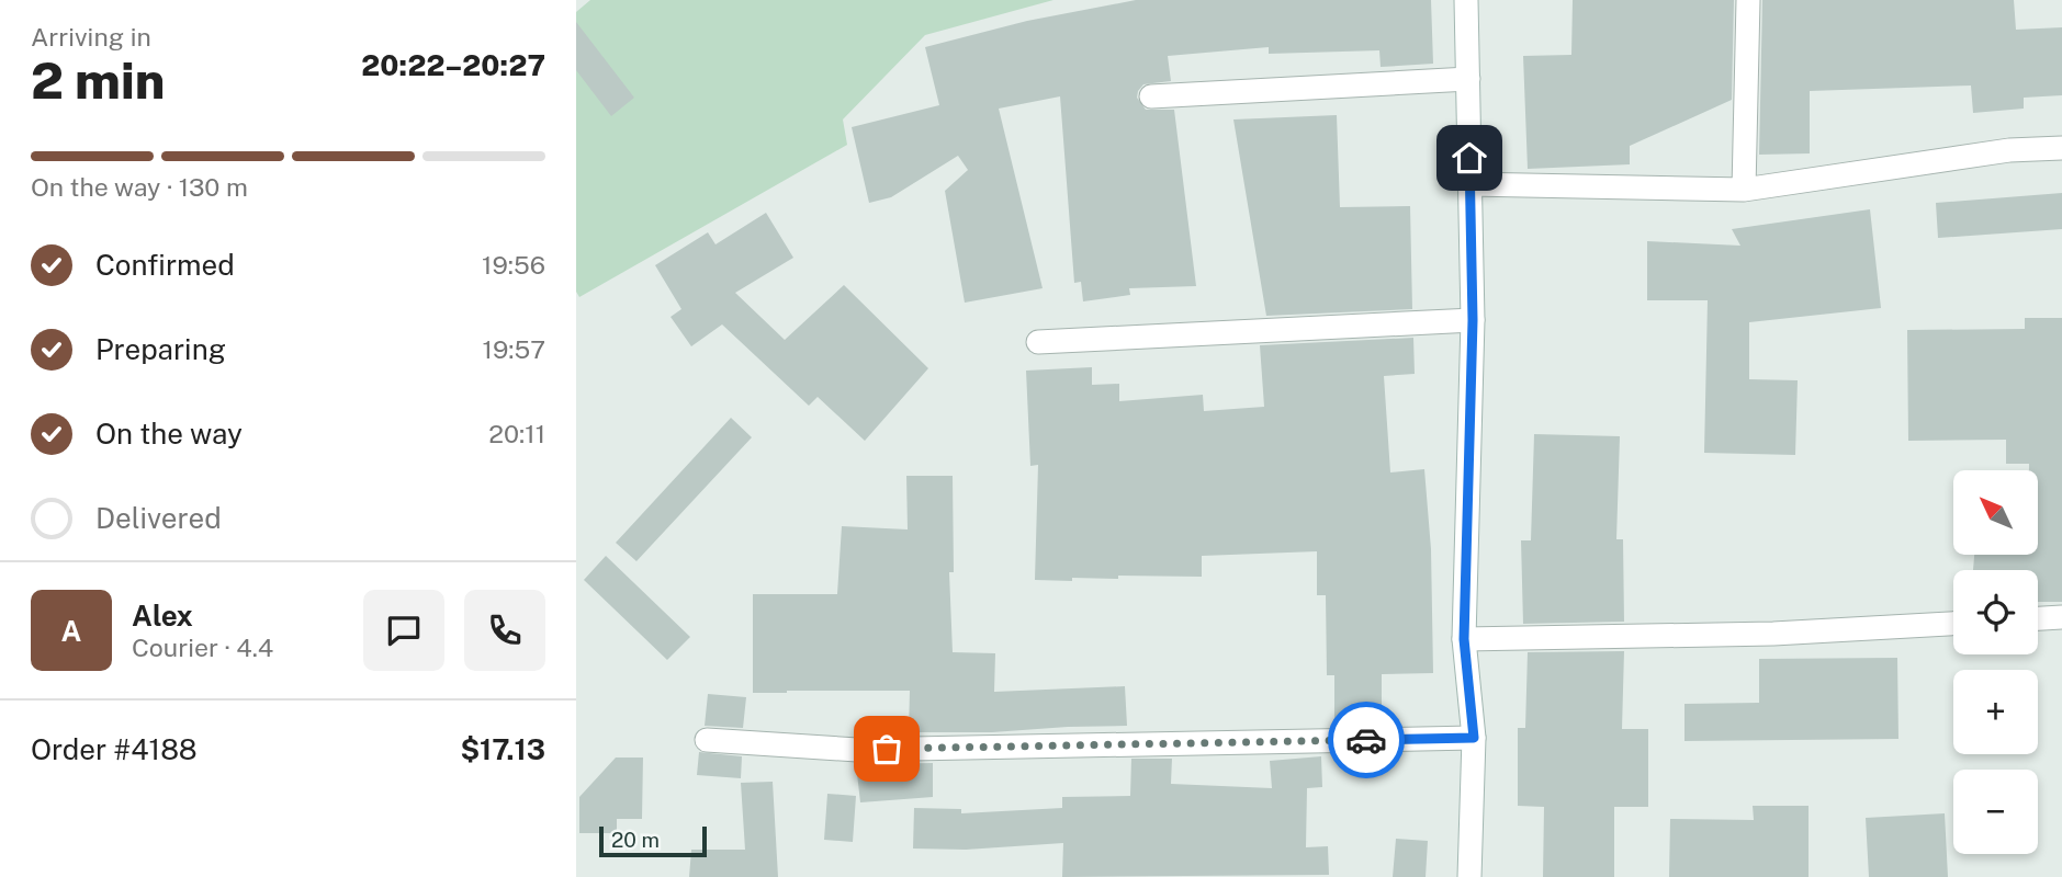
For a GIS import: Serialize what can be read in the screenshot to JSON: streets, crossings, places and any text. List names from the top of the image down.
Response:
{
  "scale_bar": "20 m",
  "north": "top left",
  "page": {
    "heading": ["2 min", "Arriving in", "20:22–20:27"],
    "panel": [
      "Alex",
      "Courier · 4.4",
      "Order #4188",
      "$17.13"
    ],
    "bar": "On the way · 130 m",
    "list": [
      ["Confirmed", "19:56"],
      ["Preparing", "19:57"],
      ["On the way", "20:11"],
      "Delivered"
    ],
    "map_buttons": ["+", "−"],
    "round": "A",
    "scale": "20 m"
  }
}
